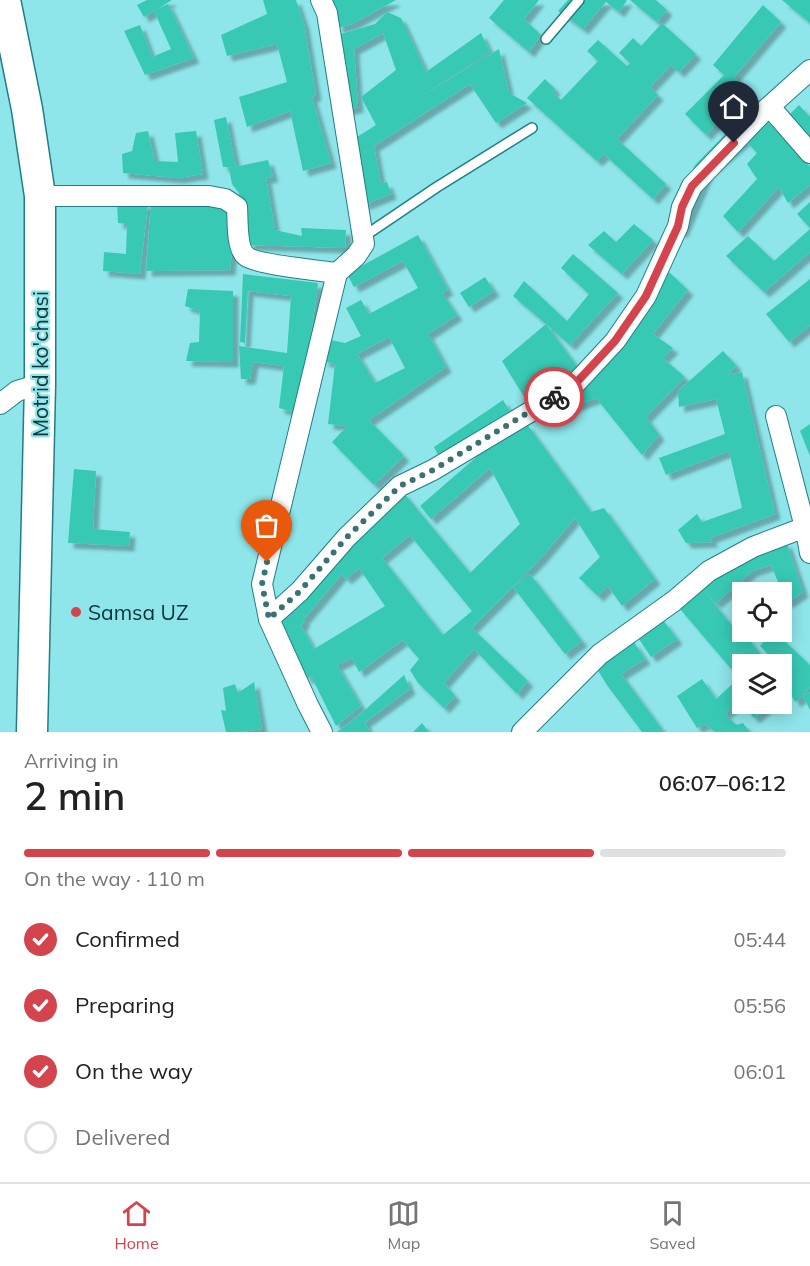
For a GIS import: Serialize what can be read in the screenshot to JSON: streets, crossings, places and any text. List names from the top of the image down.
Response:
{
  "streets": {
    "main road": ["Motrid ko'chasi"]
  },
  "places": ["Samsa UZ"],
  "page": {
    "heading": ["2 min", "Arriving in", "06:07–06:12"],
    "bar": "On the way · 110 m",
    "list": [
      ["Confirmed", "05:44"],
      ["Preparing", "05:56"],
      ["On the way", "06:01"],
      "Delivered"
    ],
    "tabs": ["Home", "Map", "Saved"]
  }
}
